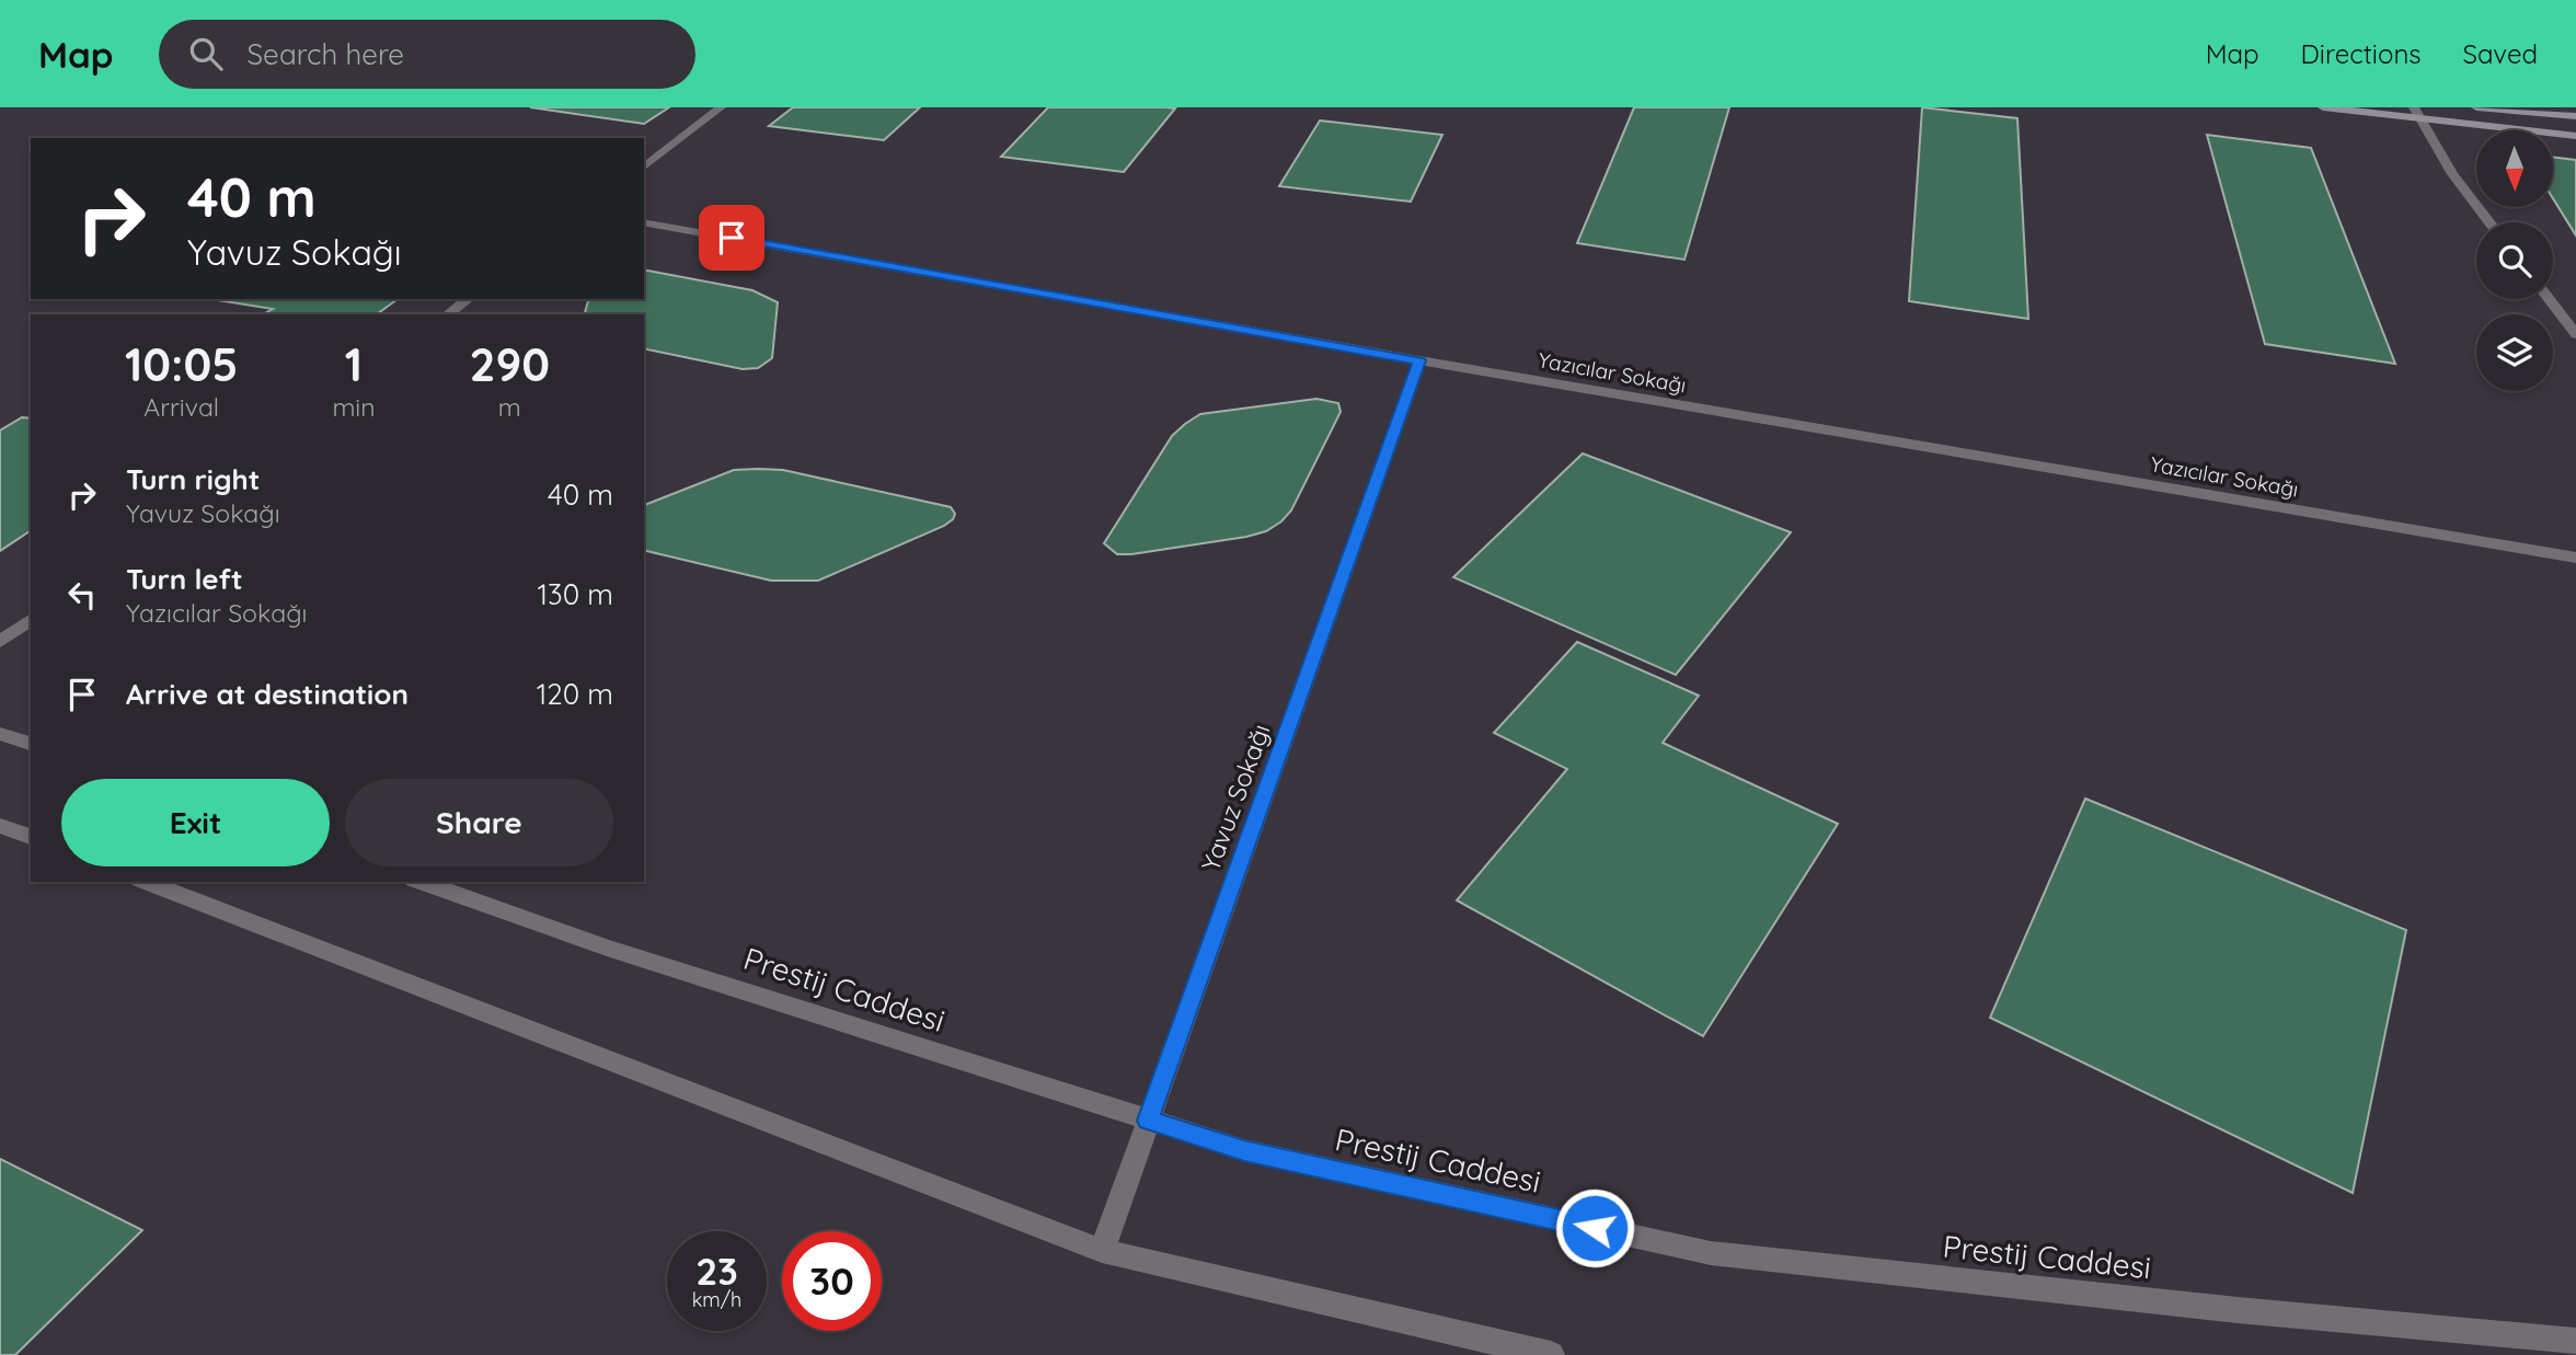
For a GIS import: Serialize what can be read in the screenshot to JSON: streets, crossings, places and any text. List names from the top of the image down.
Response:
{
  "streets": {
    "street": ["Yazıcılar Sokağı", "Yavuz Sokağı", "Prestij Caddesi"]
  },
  "crossings": [
    ["Yazıcılar Sokağı", "Yavuz Sokağı"],
    ["Yavuz Sokağı", "Prestij Caddesi"]
  ],
  "north": "bottom",
  "page": {
    "header": "Map",
    "search": "Search here",
    "nav": ["Map", "Directions", "Saved"],
    "turn": ["40 m", "Yavuz Sokağı"],
    "eta": [
      "10:05",
      "Arrival",
      "1",
      "min",
      "290",
      "m"
    ],
    "list": [
      {
        "name": "Turn right",
        "note": "Yavuz Sokağı",
        "value": "40 m"
      },
      {
        "name": "Turn left",
        "note": "Yazıcılar Sokağı",
        "value": "130 m"
      },
      {
        "name": "Arrive at destination",
        "value": "120 m"
      }
    ],
    "buttons": ["Exit", "Share"],
    "speed": "23 km/h",
    "limit": "30"
  }
}
